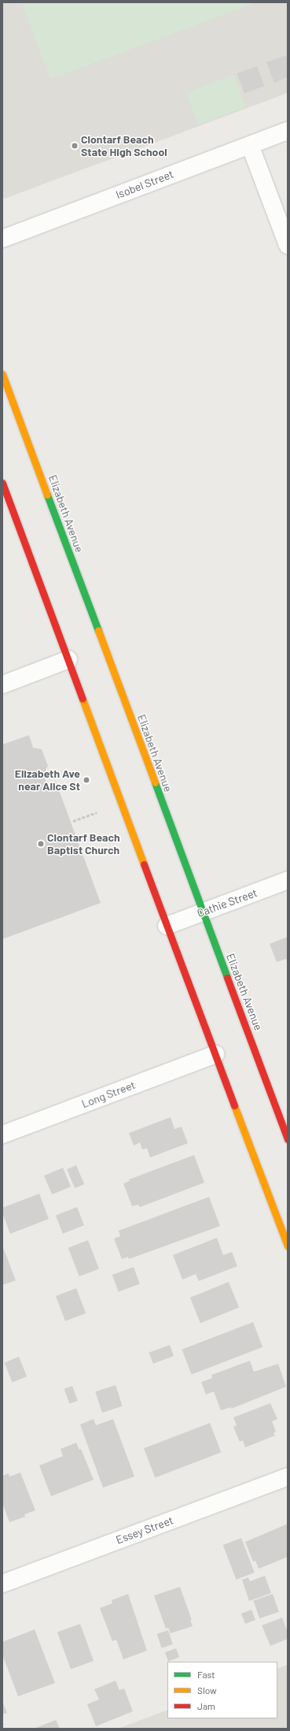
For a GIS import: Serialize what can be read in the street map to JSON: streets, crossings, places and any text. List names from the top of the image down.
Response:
{
  "streets": {
    "highway": ["Elizabeth Avenue"],
    "street": [
      "Isobel Street",
      "Cathie Street",
      "Long Street",
      "Essey Street"
    ]
  },
  "crossings": [
    ["Elizabeth Avenue", "Cathie Street"]
  ],
  "places": ["Clontarf Beach State High School", "Elizabeth Ave near Alice St", "Clontarf Beach Baptist Church"],
  "legend": ["Fast", "Slow", "Jam"]
}
